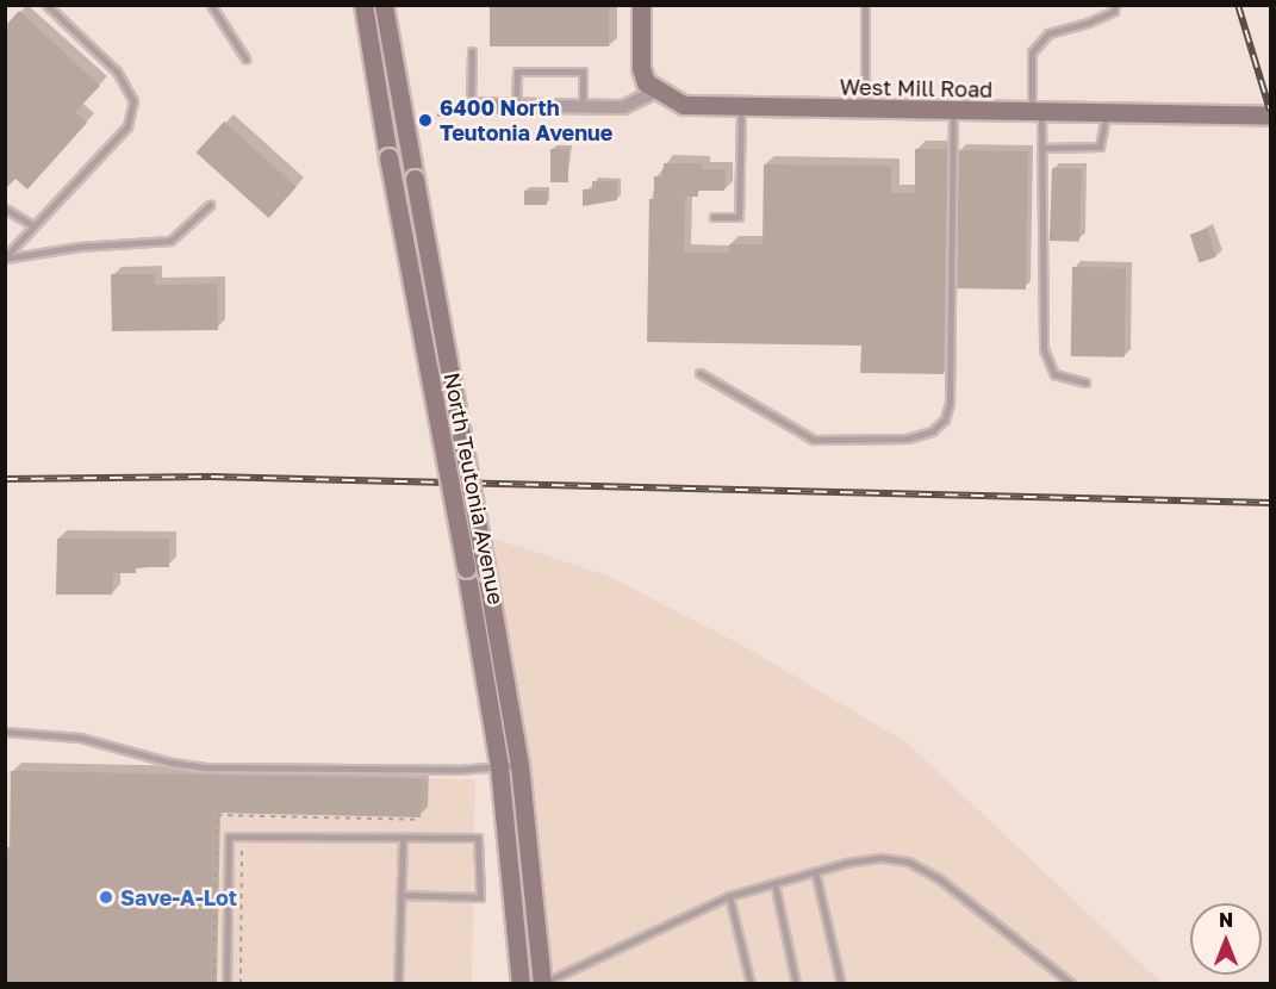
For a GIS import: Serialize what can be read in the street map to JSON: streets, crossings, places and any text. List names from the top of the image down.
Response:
{
  "streets": {
    "main road": ["West Mill Road", "North Teutonia Avenue"]
  },
  "places": ["6400 North Teutonia Avenue", "Save-A-Lot"],
  "north": "top"
}
